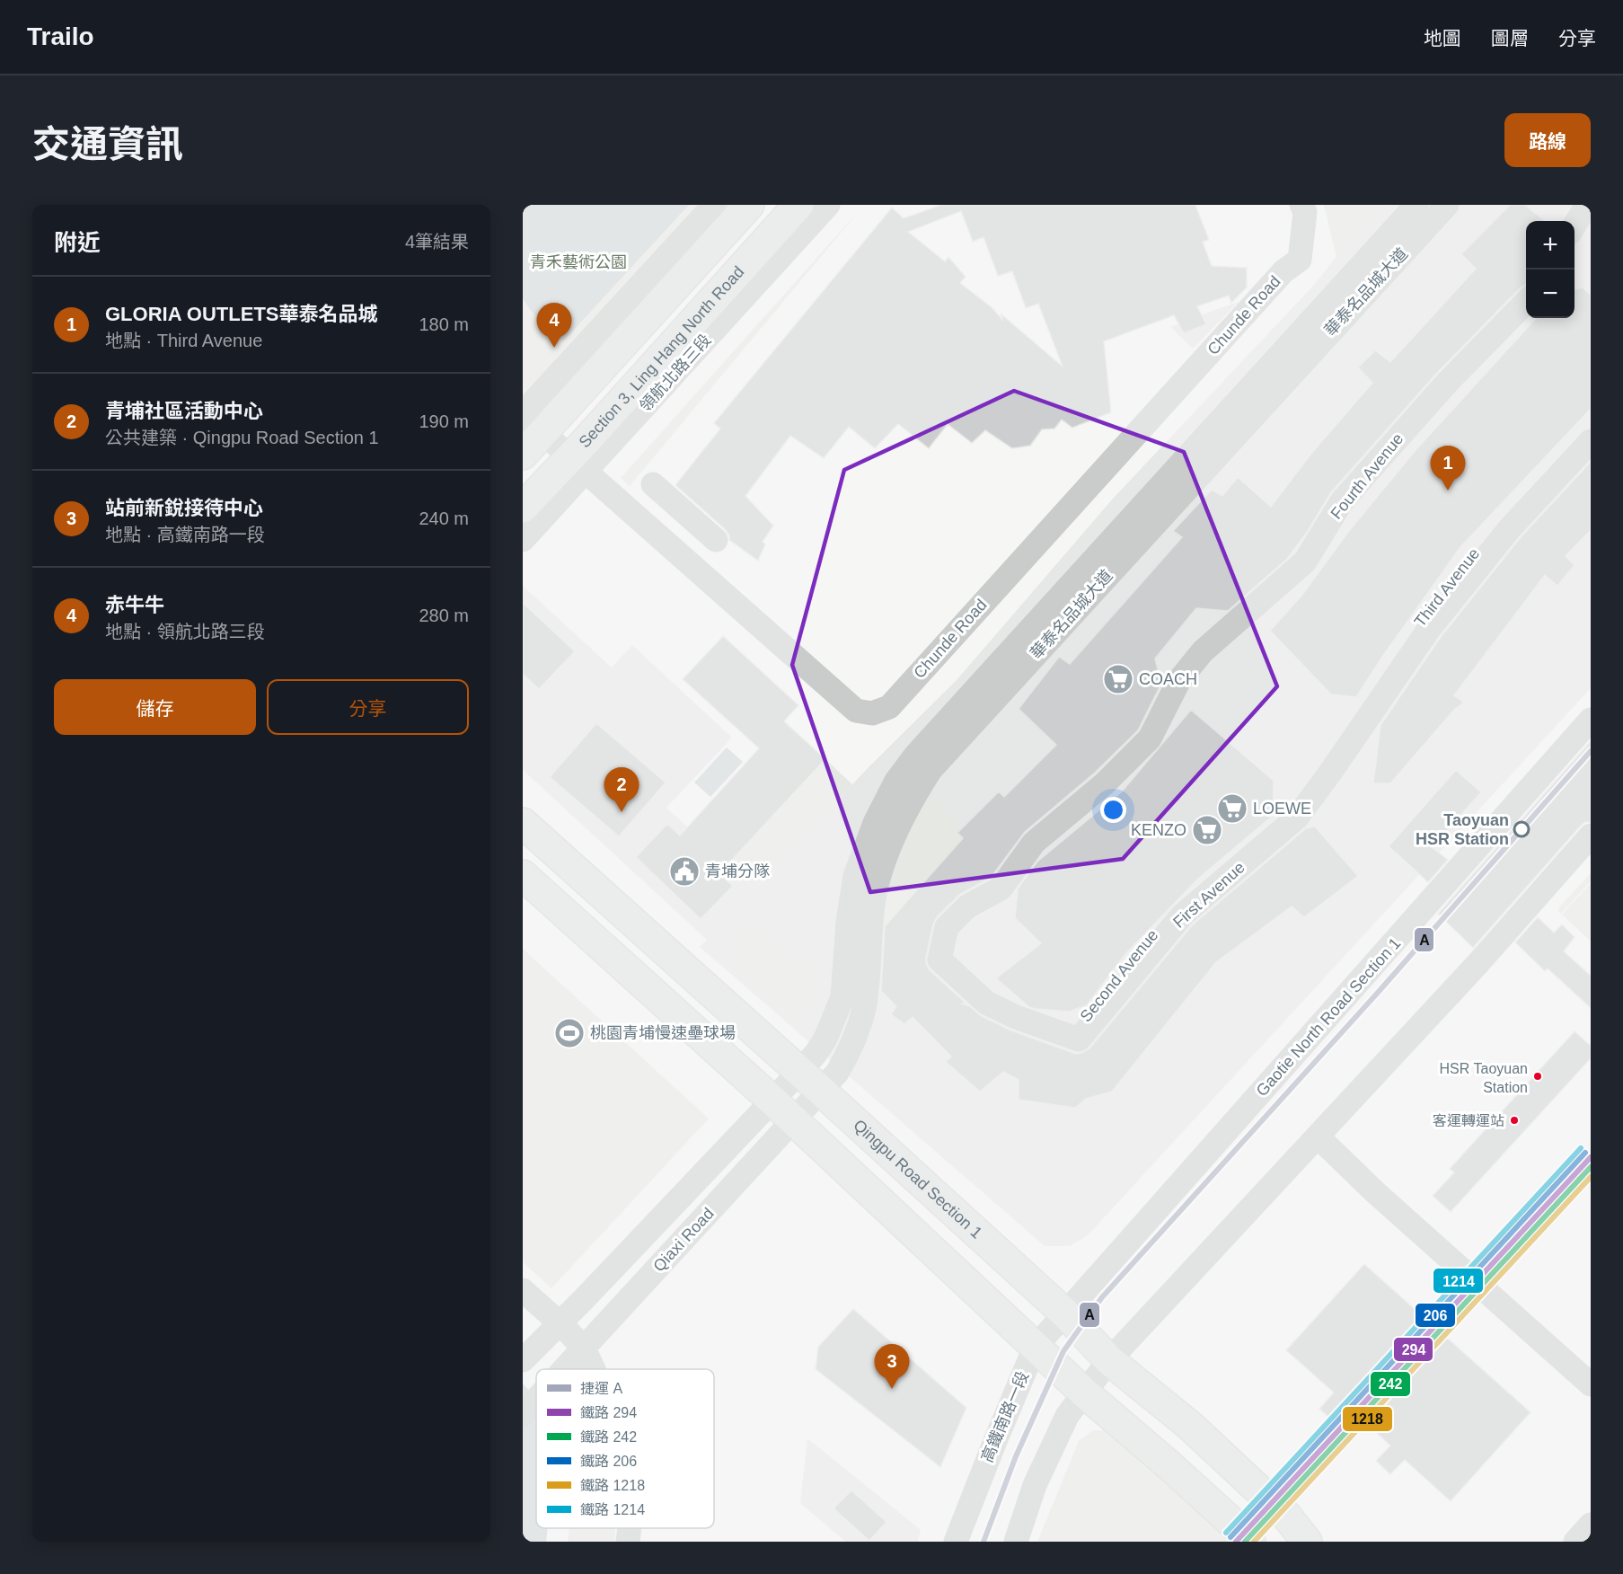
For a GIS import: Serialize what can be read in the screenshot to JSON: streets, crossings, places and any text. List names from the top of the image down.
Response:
{
  "streets": {
    "main road": ["Section 3, Ling Hang North Road", "Qingpu Road Section 1"],
    "street": [
      "華泰名品城大道",
      "Chunde Road",
      "領航北路三段",
      "Fourth Avenue",
      "Third Avenue",
      "First Avenue",
      "Second Avenue",
      "Gaotie North Road Section 1",
      "Qiaxi Road",
      "高鐵南路一段"
    ]
  },
  "crossings": [
    ["華泰名品城大道", "Qingpu Road Section 1"],
    ["華泰名品城大道", "Qiaxi Road"],
    ["Chunde Road", "Section 3, Ling Hang North Road"],
    ["Chunde Road", "領航北路三段"],
    ["Section 3, Ling Hang North Road", "領航北路三段"],
    ["Fourth Avenue", "First Avenue"],
    ["Fourth Avenue", "Second Avenue"],
    ["Third Avenue", "First Avenue"],
    ["Third Avenue", "Second Avenue"],
    ["First Avenue", "Second Avenue"],
    ["Gaotie North Road Section 1", "Qingpu Road Section 1"],
    ["Gaotie North Road Section 1", "高鐵南路一段"],
    ["Qingpu Road Section 1", "Qiaxi Road"],
    ["Qingpu Road Section 1", "高鐵南路一段"]
  ],
  "parks": ["青禾藝術公園"],
  "places": {
    "supermarket": ["COACH", "LOEWE", "KENZO"],
    "other": ["Taoyuan HSR Station", "HSR Taoyuan Station", "客運轉運站"],
    "public building": ["青埔分隊"],
    "sports": ["桃園青埔慢速壘球場"]
  },
  "lines": [
    "metro line A",
    "rail line 1214",
    "rail line 206",
    "rail line 294",
    "rail line 242",
    "rail line 1218"
  ],
  "legend": [
    "捷運 A",
    "鐵路 294",
    "鐵路 242",
    "鐵路 206",
    "鐵路 1218",
    "鐵路 1214"
  ],
  "page": {
    "header": "Trailo",
    "nav": ["地圖", "圖層", "分享"],
    "title": "交通資訊",
    "buttons": [
      "路線",
      ["儲存", "分享"]
    ],
    "heading": ["附近", "4筆結果"],
    "map_buttons": ["+", "−"],
    "list": [
      {
        "mark": "1",
        "name": "GLORIA OUTLETS華泰名品城",
        "note": "地點 · Third Avenue",
        "value": "180 m"
      },
      {
        "mark": "2",
        "name": "青埔社區活動中心",
        "note": "公共建築 · Qingpu Road Section 1",
        "value": "190 m"
      },
      {
        "mark": "3",
        "name": "站前新銳接待中心",
        "note": "地點 · 高鐵南路一段",
        "value": "240 m"
      },
      {
        "mark": "4",
        "name": "赤牛牛",
        "note": "地點 · 領航北路三段",
        "value": "280 m"
      }
    ],
    "pins": [
      "4",
      "1",
      "2",
      "3"
    ]
  }
}
